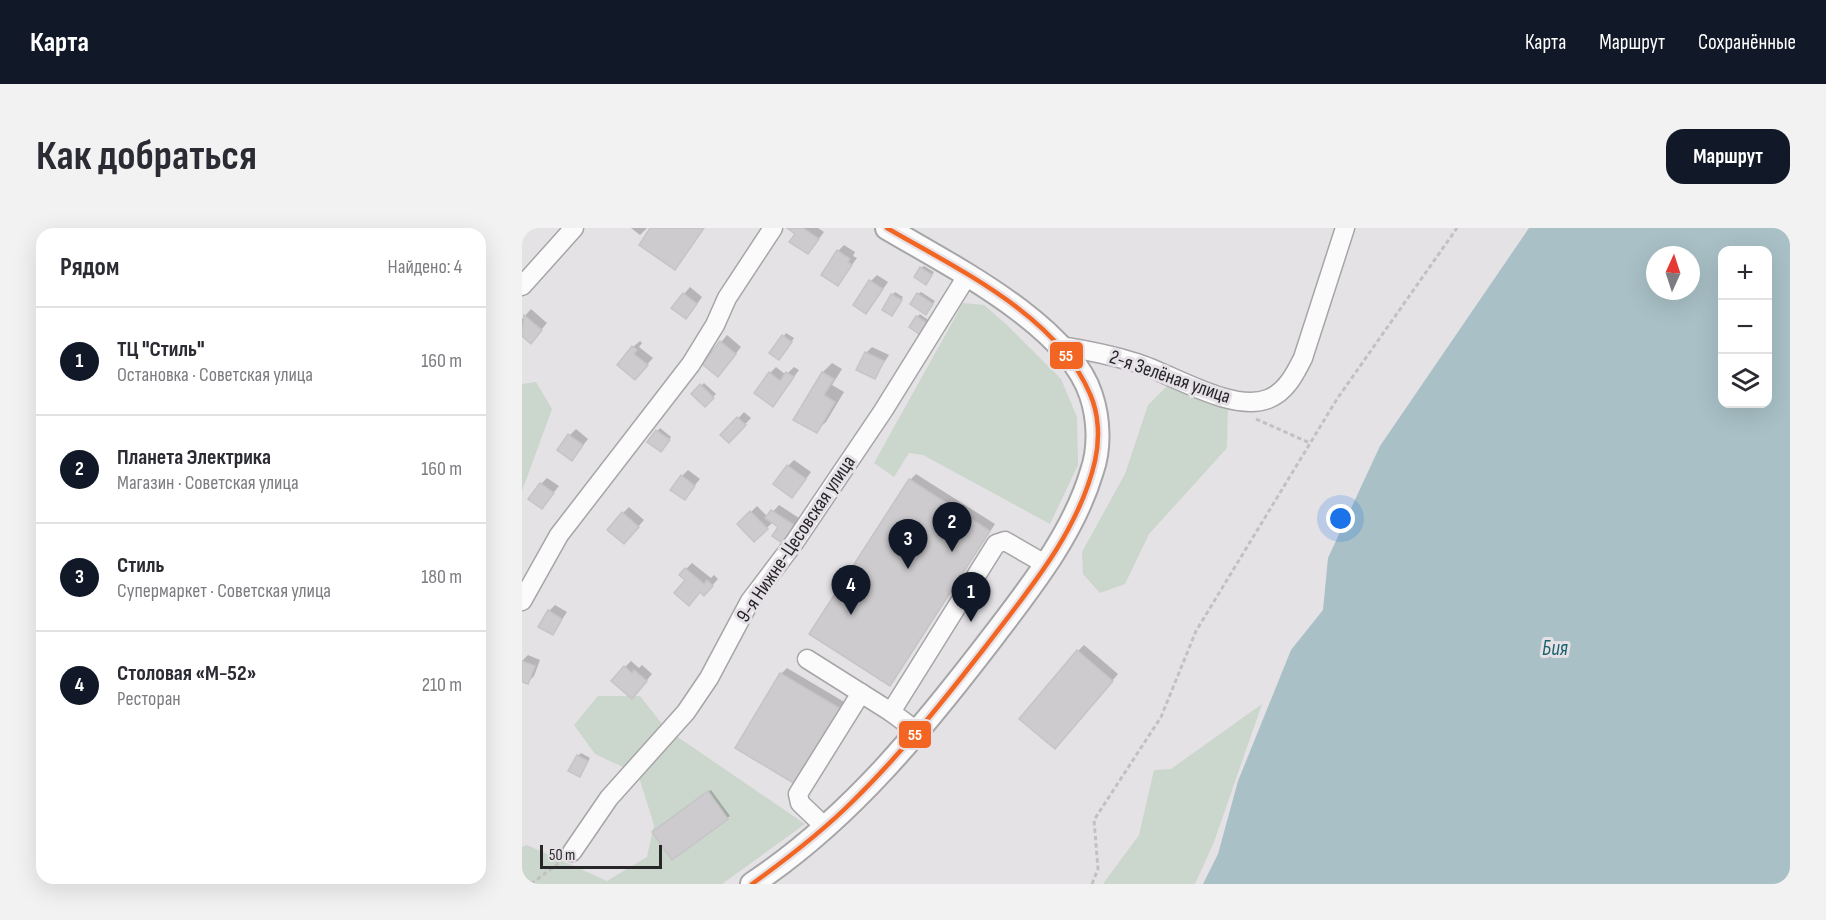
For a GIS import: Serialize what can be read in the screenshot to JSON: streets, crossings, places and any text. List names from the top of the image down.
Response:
{
  "streets": {
    "street": ["2-я Зелёная улица", "9-я Нижне-Цесовская улица"]
  },
  "water": ["Бия"],
  "lines": ["transit line 55"],
  "scale_bar": "50 m",
  "north": "top",
  "page": {
    "header": "Карта",
    "nav": ["Карта", "Маршрут", "Сохранённые"],
    "buttons": "Маршрут",
    "title": "Как добраться",
    "heading": ["Рядом", "Найдено: 4"],
    "map_buttons": ["+", "−"],
    "list": [
      {
        "mark": "1",
        "name": "ТЦ \"Стиль\"",
        "note": "Остановка · Советская улица",
        "value": "160 m"
      },
      {
        "mark": "2",
        "name": "Планета Электрика",
        "note": "Магазин · Советская улица",
        "value": "160 m"
      },
      {
        "mark": "3",
        "name": "Стиль",
        "note": "Супермаркет · Советская улица",
        "value": "180 m"
      },
      {
        "mark": "4",
        "name": "Столовая «М-52»",
        "note": "Ресторан",
        "value": "210 m"
      }
    ],
    "pins": [
      "2",
      "3",
      "4",
      "1"
    ],
    "scale": "50 m"
  }
}
